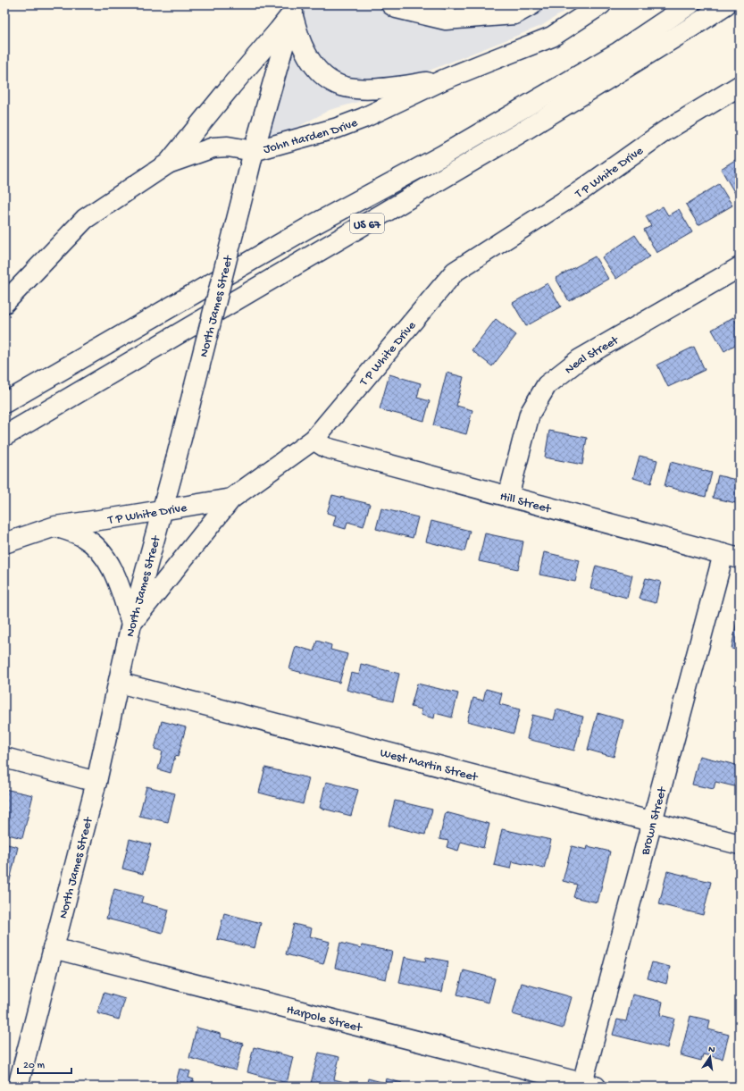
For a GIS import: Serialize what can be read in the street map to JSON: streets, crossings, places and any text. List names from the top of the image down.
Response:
{
  "streets": {
    "main road": [
      "John Harden Drive",
      "T P White Drive",
      "US 67",
      "North James Street",
      "Neal Street",
      "Hill Street",
      "West Martin Street",
      "Brown Street",
      "Harpole Street"
    ]
  },
  "crossings": [
    ["John Harden Drive", "North James Street"],
    ["T P White Drive", "North James Street"],
    ["T P White Drive", "Hill Street"],
    ["North James Street", "West Martin Street"],
    ["North James Street", "Harpole Street"],
    ["Neal Street", "Hill Street"],
    ["Hill Street", "Brown Street"],
    ["West Martin Street", "Brown Street"],
    ["Brown Street", "Harpole Street"]
  ],
  "scale_bar": "20 m",
  "north": "top"
}
